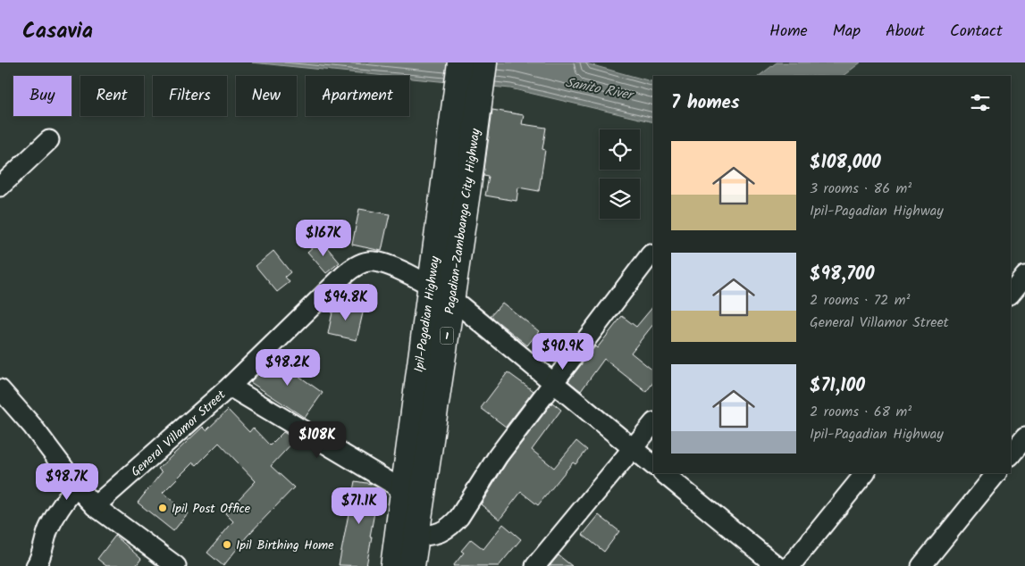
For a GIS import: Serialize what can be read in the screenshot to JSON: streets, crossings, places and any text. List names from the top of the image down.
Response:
{
  "streets": {
    "main road": ["Pagadian-Zamboanga City Highway", "Ipil-Pagadian Highway", "1"],
    "street": ["General Villamor Street"]
  },
  "crossings": [
    ["Pagadian-Zamboanga City Highway", "Ipil-Pagadian Highway"],
    ["Pagadian-Zamboanga City Highway", "General Villamor Street"],
    ["Ipil-Pagadian Highway", "General Villamor Street"]
  ],
  "water": ["Sanito River"],
  "places": ["Ipil Post Office", "Ipil Birthing Home"],
  "page": {
    "header": "Casavia",
    "nav": [
      "Home",
      "Map",
      "About",
      "Contact"
    ],
    "chip": [
      "Buy",
      "Rent",
      "Filters",
      "New",
      "Apartment"
    ],
    "heading": "7 homes",
    "list": [
      {
        "name": "$108,000",
        "note": "3 rooms · 86 m² · Ipil-Pagadian Highway"
      },
      {
        "name": "$98,700",
        "note": "2 rooms · 72 m² · General Villamor Street"
      },
      {
        "name": "$71,100",
        "note": "2 rooms · 68 m² · Ipil-Pagadian Highway"
      }
    ],
    "price": [
      "$167K",
      "$94.8K",
      "$90.9K",
      "$98.2K",
      "$108K",
      "$98.7K",
      "$71.1K"
    ]
  }
}
